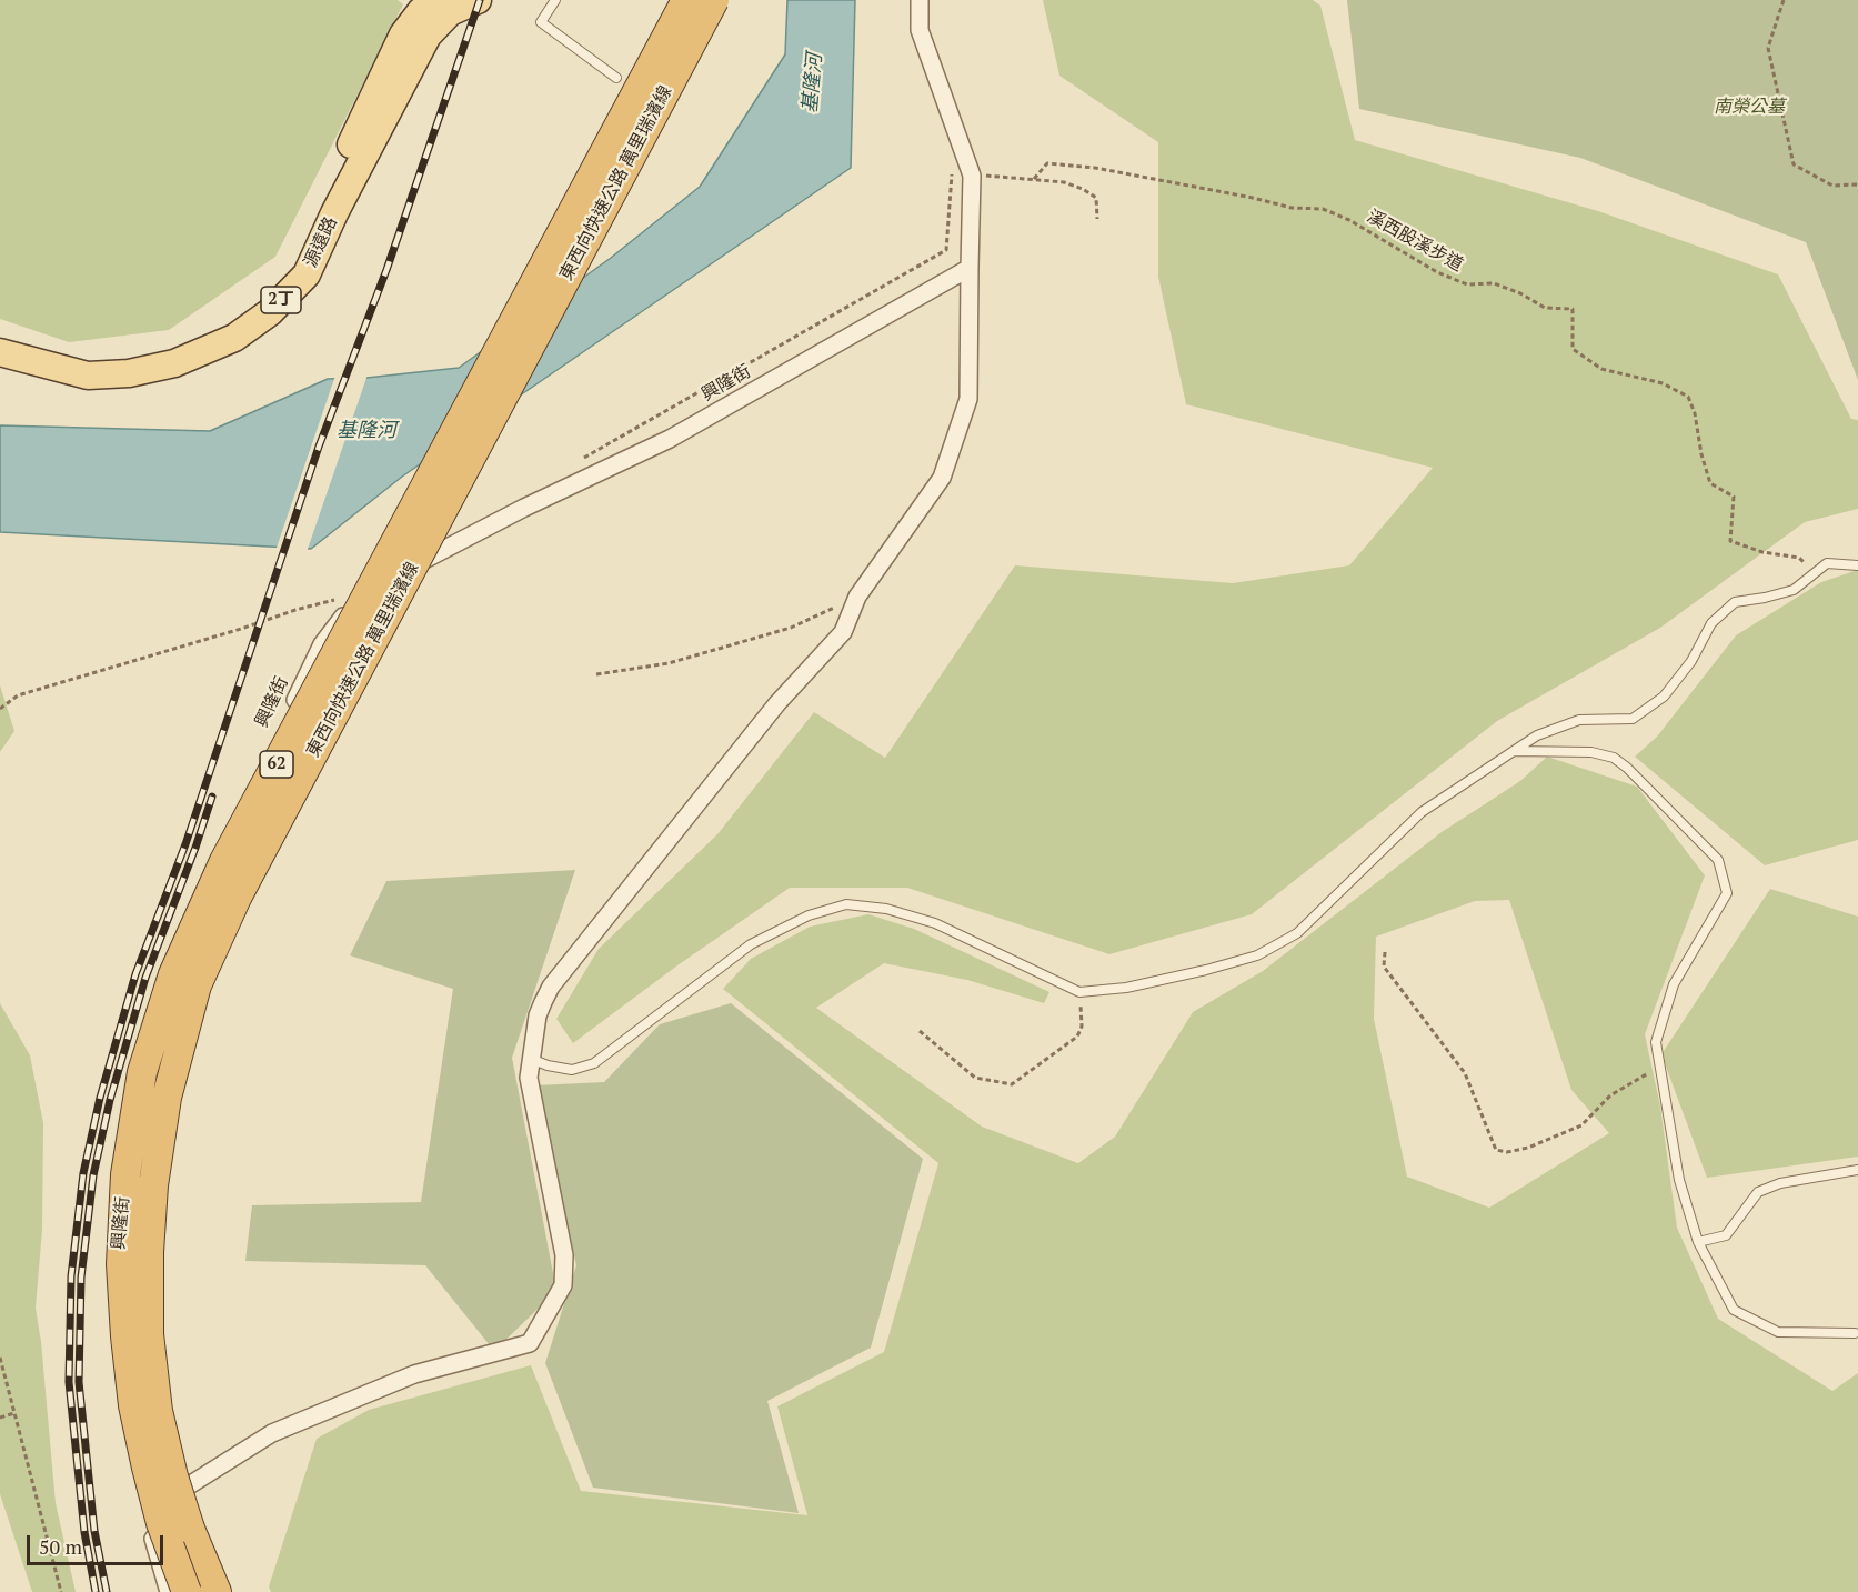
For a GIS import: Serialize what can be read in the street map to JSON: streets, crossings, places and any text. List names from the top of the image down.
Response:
{
  "streets": {
    "highway": ["東西向快速公路 萬里瑞濱線", "62"],
    "main road": ["源遠路", "2丁"],
    "street": ["興隆街"],
    "path": ["溪西股溪步道"]
  },
  "water": ["基隆河"],
  "parks": ["南榮公墓"],
  "scale_bar": "50 m"
}
